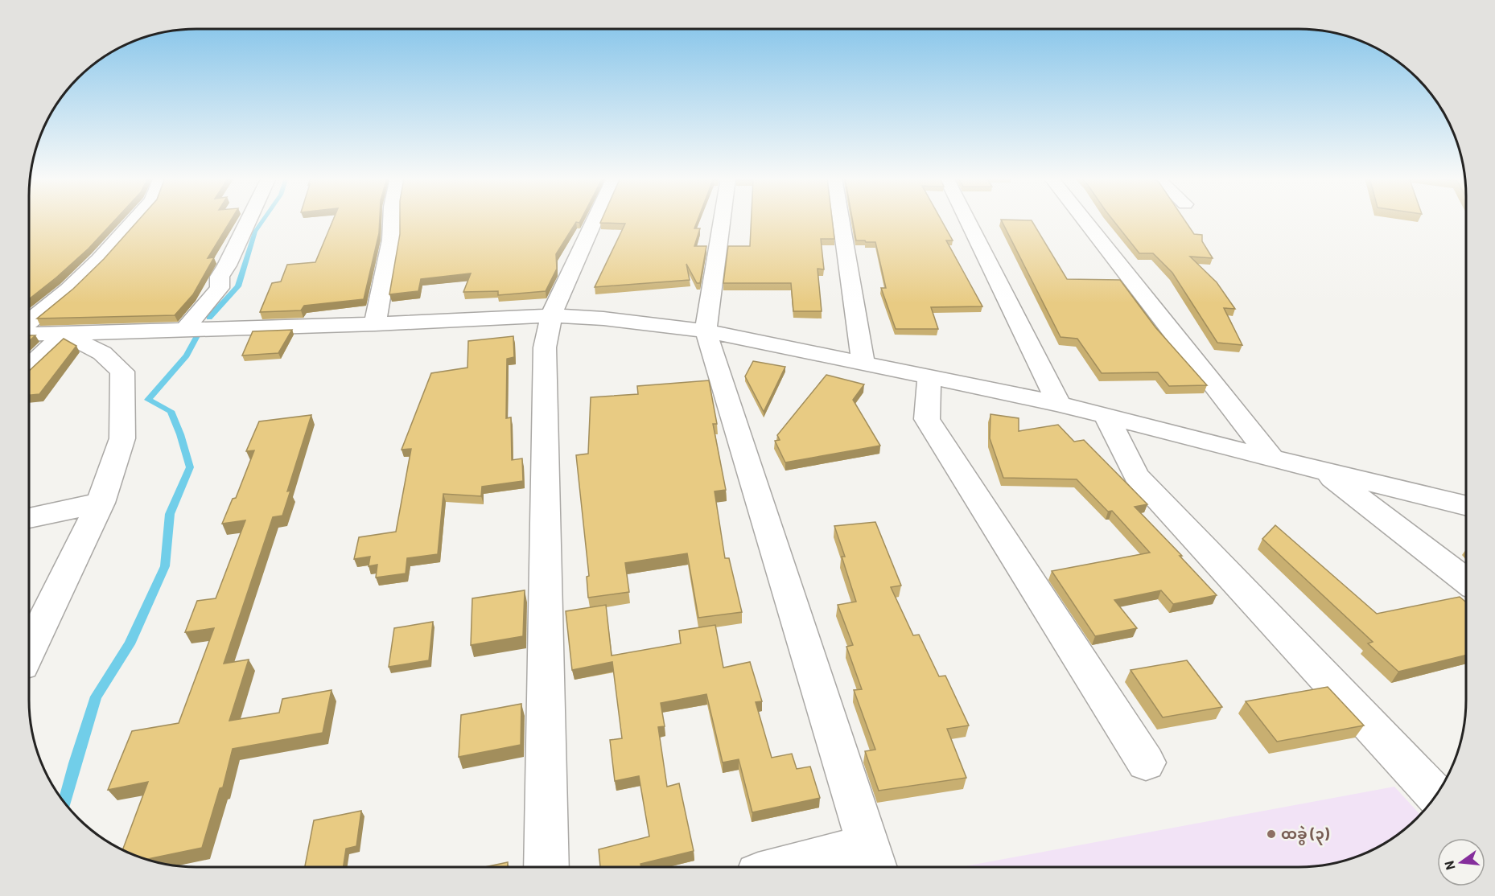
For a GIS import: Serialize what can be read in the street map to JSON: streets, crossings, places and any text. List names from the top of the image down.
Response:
{
  "places": ["ထခွဲ (၃)"],
  "north": "left"
}
